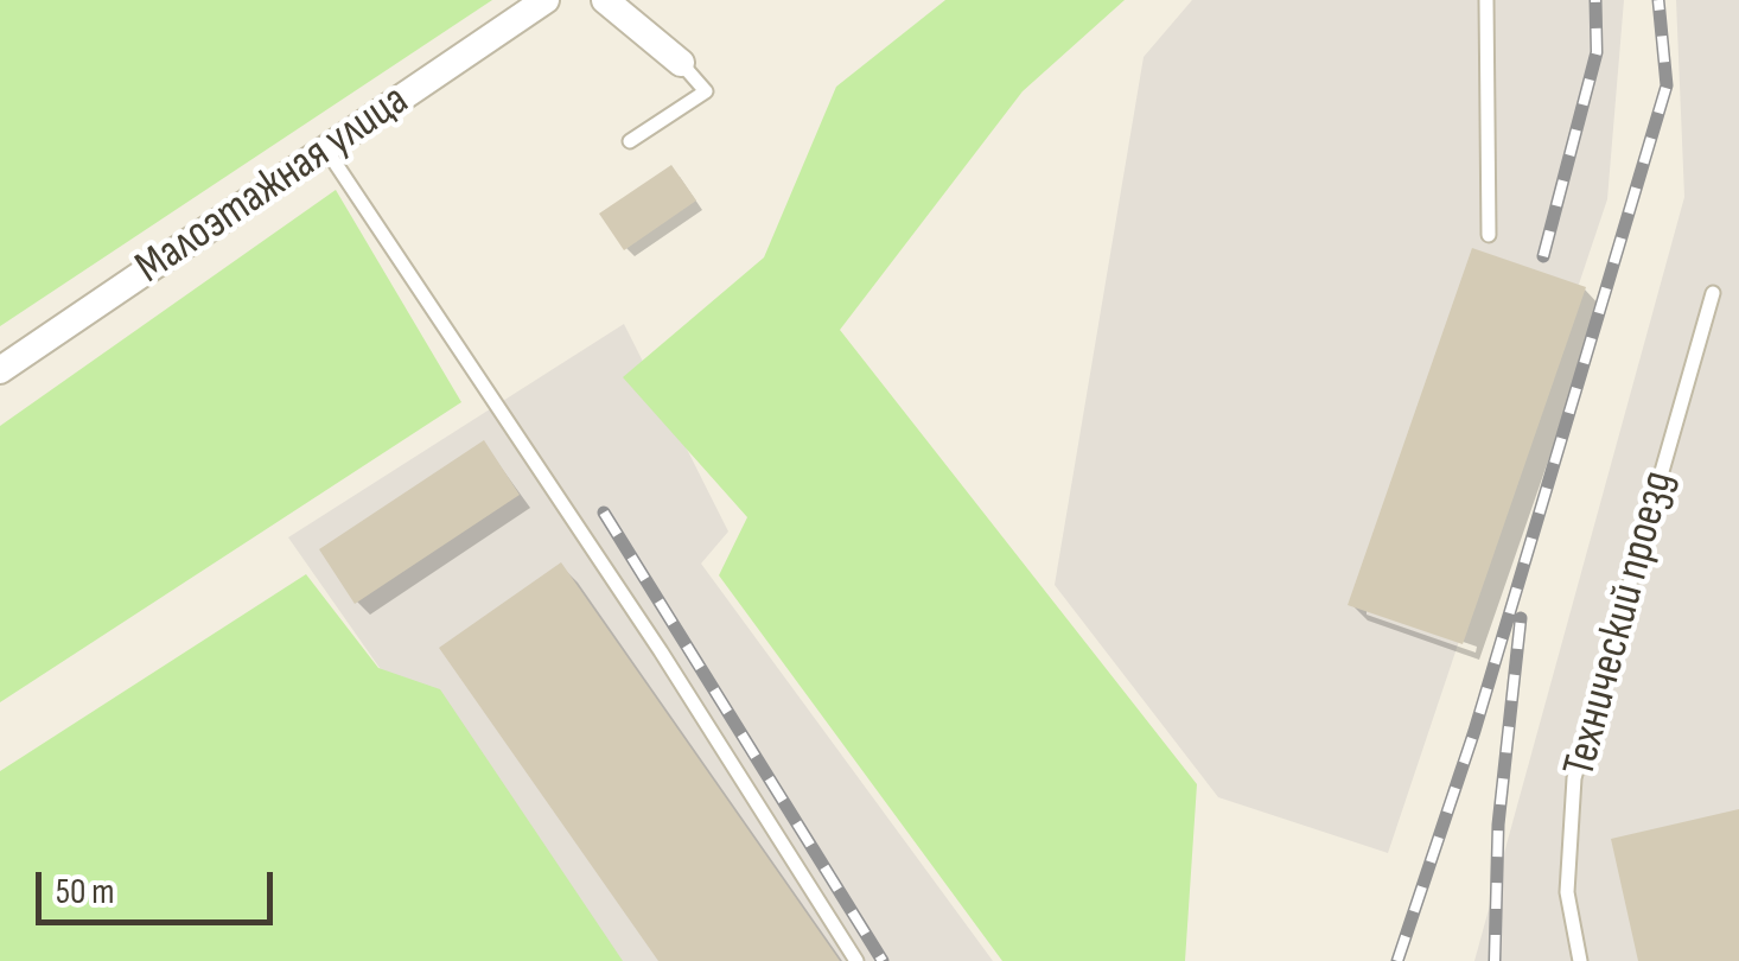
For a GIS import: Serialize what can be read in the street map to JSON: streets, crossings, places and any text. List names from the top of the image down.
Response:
{
  "streets": {
    "street": ["Малоэтажная улица"],
    "lane": ["Технический проезд"]
  },
  "scale_bar": "50 m"
}
